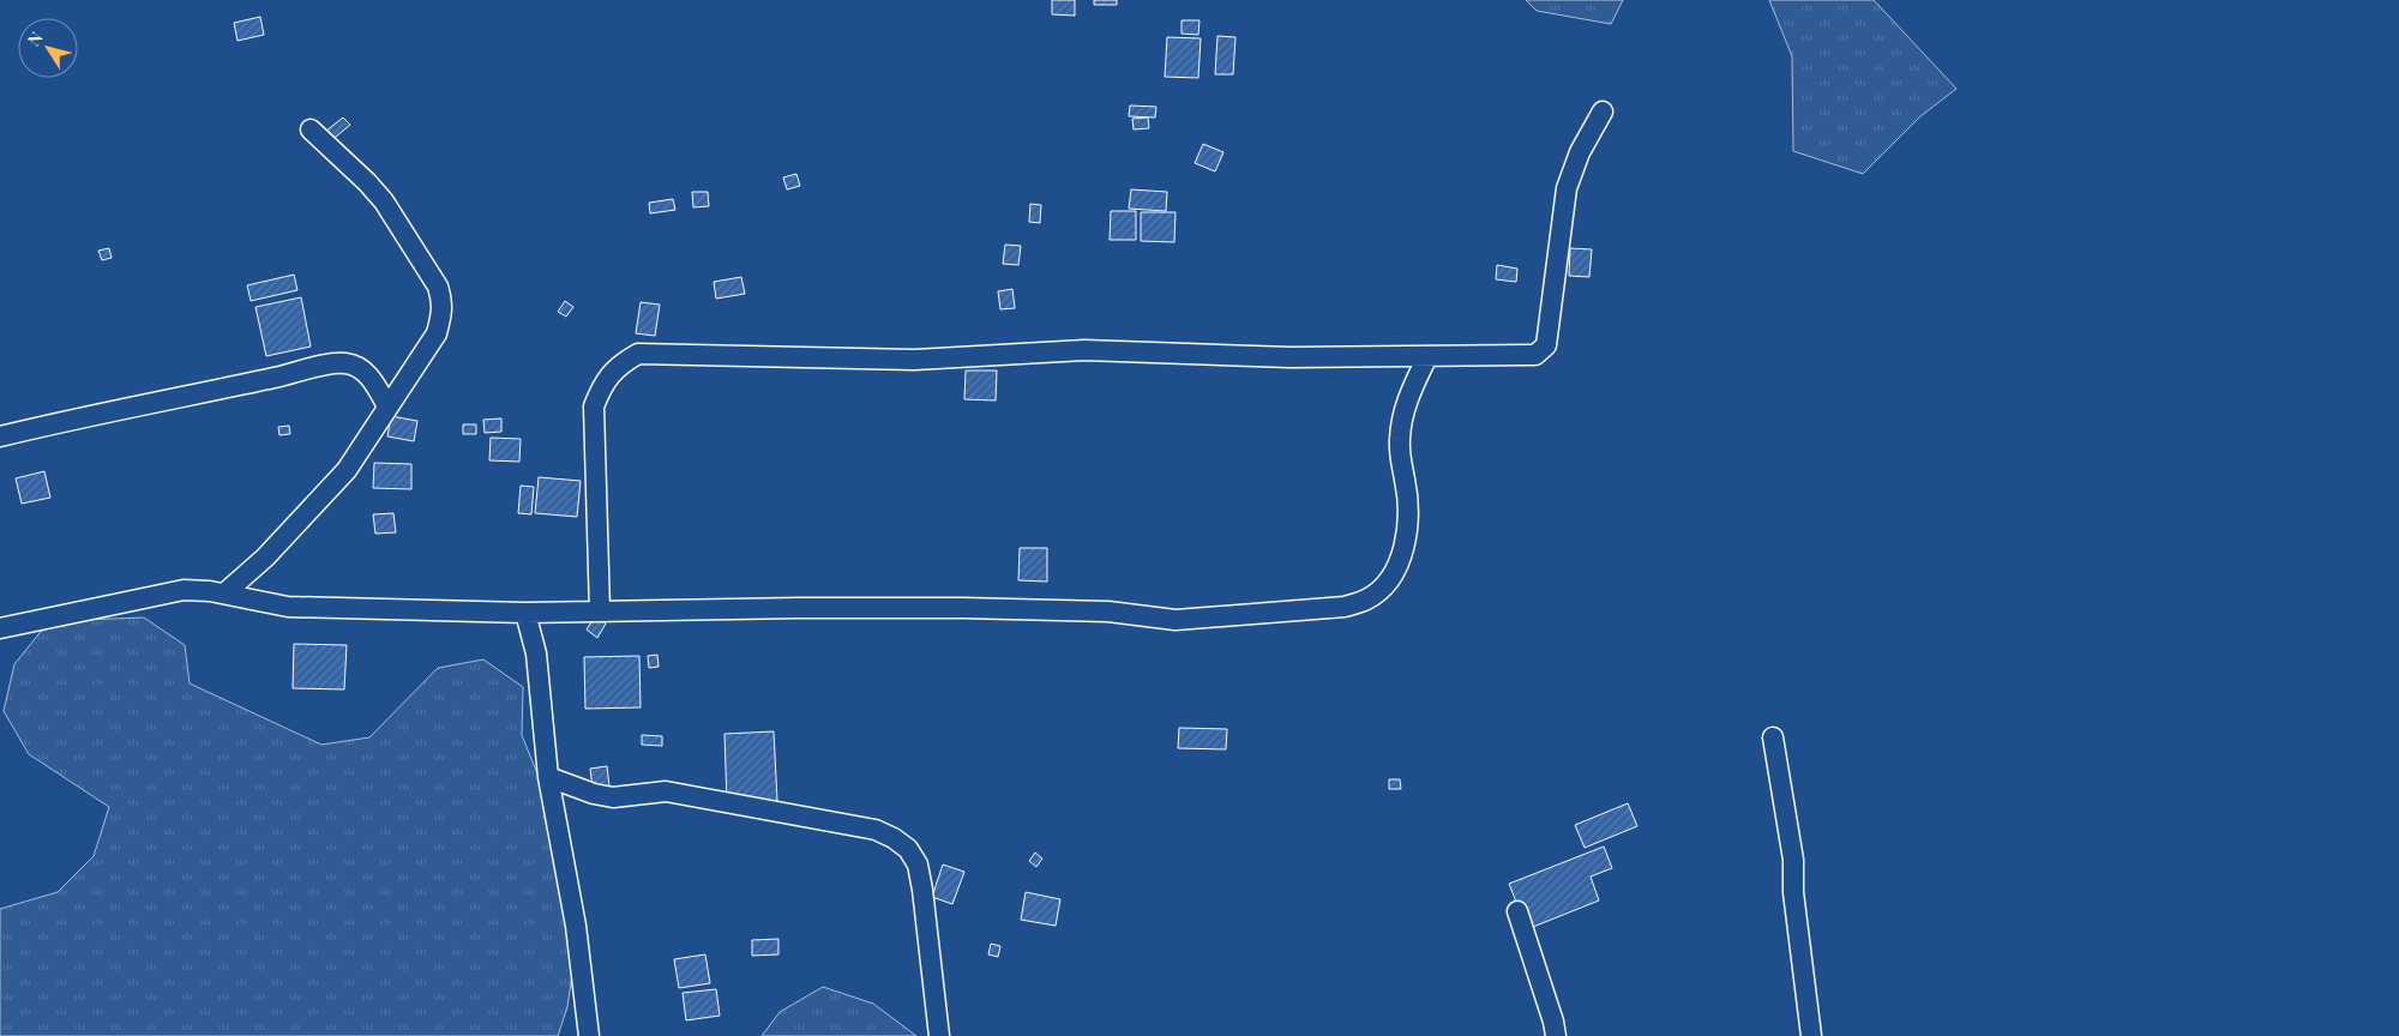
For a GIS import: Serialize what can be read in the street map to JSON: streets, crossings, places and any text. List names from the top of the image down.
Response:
{
  "north": "top left"
}
